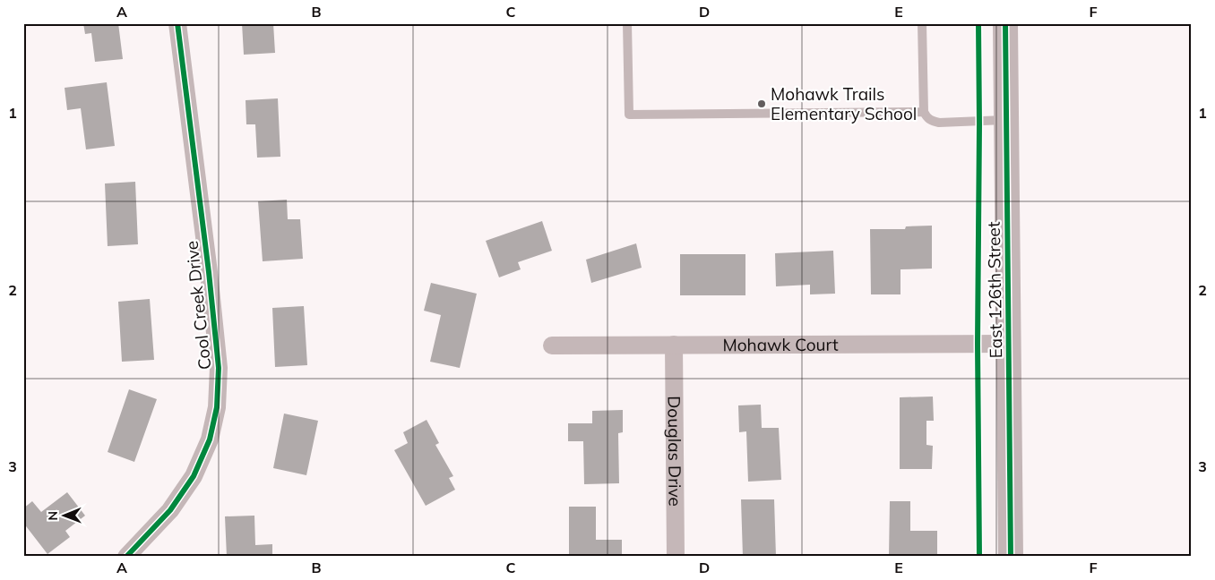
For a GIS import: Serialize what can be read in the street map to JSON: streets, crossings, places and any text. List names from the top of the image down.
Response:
{
  "streets": {
    "street": [
      "East 126th Street",
      "Cool Creek Drive",
      "Mohawk Court",
      "Douglas Drive"
    ]
  },
  "crossings": [
    ["East 126th Street", "Mohawk Court"],
    ["Mohawk Court", "Douglas Drive"]
  ],
  "places": ["Mohawk Trails Elementary School"],
  "north": "left",
  "grid": {
    "columns": [
      "A",
      "B",
      "C",
      "D",
      "E",
      "F"
    ],
    "rows": ["1", "2", "3"]
  }
}
